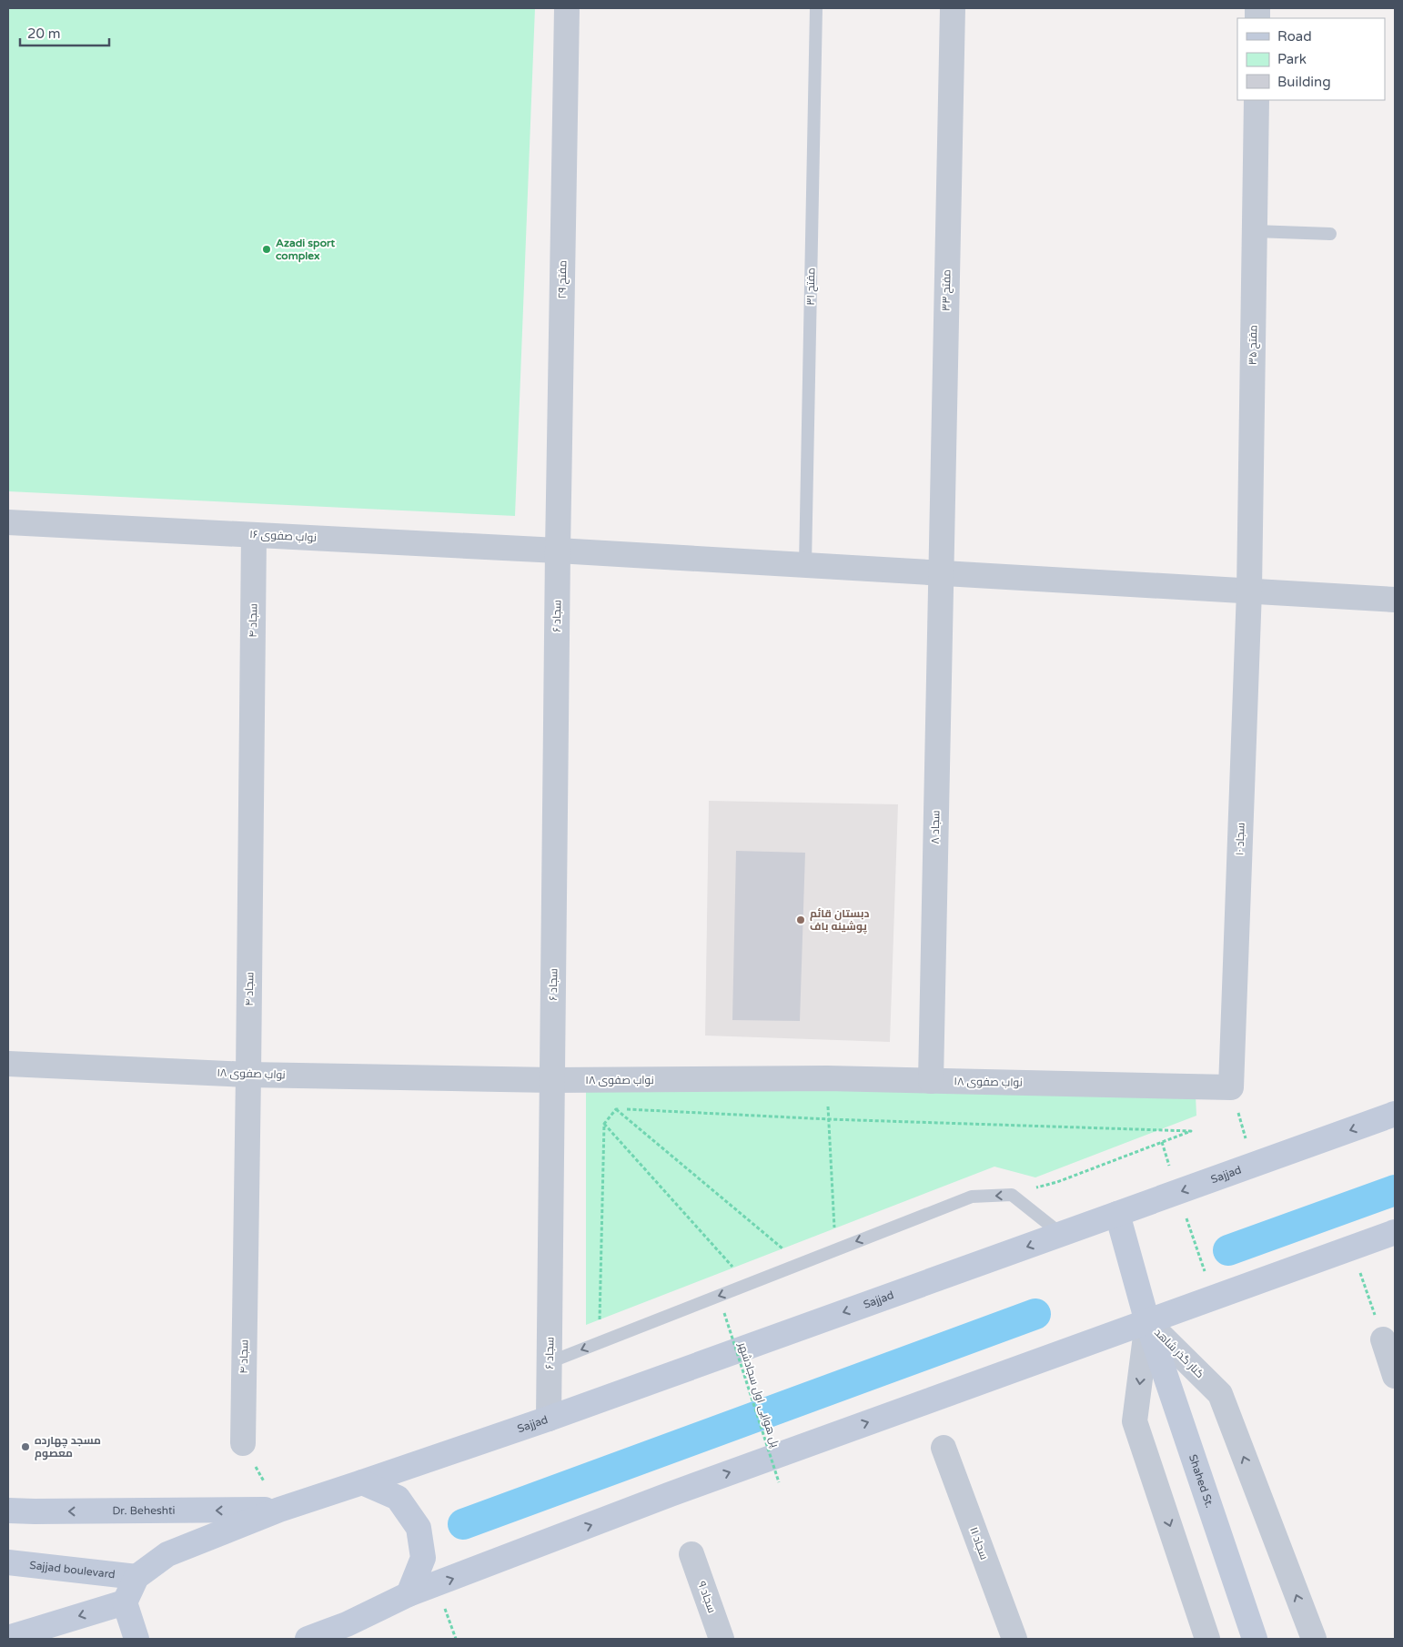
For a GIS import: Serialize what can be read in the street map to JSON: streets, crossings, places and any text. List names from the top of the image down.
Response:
{
  "streets": {
    "main road": [
      "Sajjad",
      "Shahed St.",
      "Dr. Beheshti",
      "Sajjad boulevard"
    ],
    "street": [
      "مفتح ۲۹",
      "مفتح ۳۳",
      "مفتح ۳۵",
      "نواب صفوی ۱۶",
      "سجاد ۶",
      "سجاد ۴",
      "سجاد ۸",
      "سجاد ۱۰",
      "نواب صفوی ۱۸",
      "کنار گذر شاهد",
      "سجاد ۱۱",
      "سجاد ۹"
    ],
    "lane": ["مفتح ۳۱"],
    "path": ["پل هوایی اول سجادشهر"]
  },
  "crossings": [
    ["مفتح ۲۹", "نواب صفوی ۱۶"],
    ["مفتح ۲۹", "سجاد ۶"],
    ["مفتح ۳۱", "نواب صفوی ۱۶"],
    ["مفتح ۳۳", "نواب صفوی ۱۶"],
    ["مفتح ۳۳", "سجاد ۸"],
    ["مفتح ۳۵", "نواب صفوی ۱۶"],
    ["مفتح ۳۵", "سجاد ۱۰"],
    ["نواب صفوی ۱۶", "سجاد ۶"],
    ["نواب صفوی ۱۶", "سجاد ۴"],
    ["نواب صفوی ۱۶", "سجاد ۸"],
    ["نواب صفوی ۱۶", "سجاد ۱۰"],
    ["سجاد ۶", "نواب صفوی ۱۸"],
    ["سجاد ۶", "Sajjad"],
    ["سجاد ۴", "نواب صفوی ۱۸"],
    ["سجاد ۸", "نواب صفوی ۱۸"],
    ["سجاد ۱۰", "نواب صفوی ۱۸"],
    ["Sajjad", "Shahed St."],
    ["Sajjad", "Dr. Beheshti"],
    ["کنار گذر شاهد", "Shahed St."]
  ],
  "places": ["Azadi sport complex", "دبستان قائم پوشینه باف", "مسجد چهارده معصوم"],
  "legend": ["Road", "Park", "Building"],
  "scale_bar": "20 m"
}
